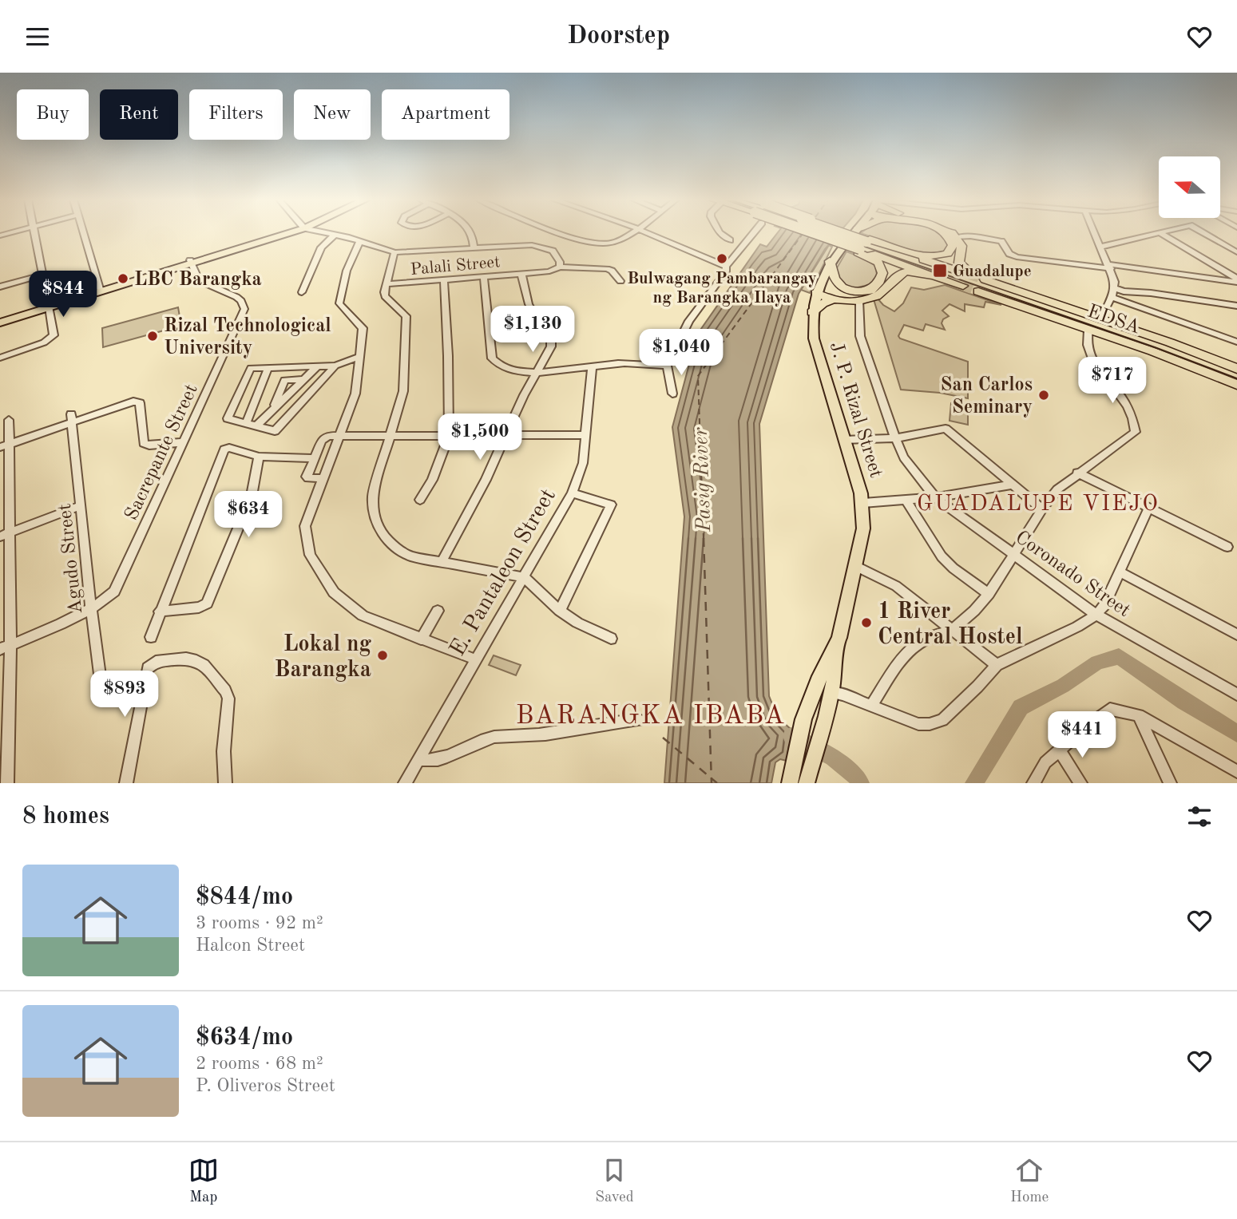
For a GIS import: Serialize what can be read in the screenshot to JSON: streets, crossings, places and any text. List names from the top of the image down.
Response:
{
  "streets": {
    "highway": ["EDSA"],
    "main road": ["J. P. Rizal Street"],
    "street": [
      "Palali Street",
      "Sacrepante Street",
      "Agudo Street",
      "E. Pantaleon Street",
      "Coronado Street"
    ]
  },
  "crossings": [
    ["Sacrepante Street", "Agudo Street"]
  ],
  "districts": ["GUADALUPE VIEJO", "BARANGKA IBABA"],
  "water": ["Pasig River"],
  "places": {
    "other": [
      "Bulwagang Pambarangay ng Barangka Ilaya",
      "LBC Barangka",
      "Rizal Technological University",
      "San Carlos Seminary",
      "1 River Central Hostel",
      "Lokal ng Barangka"
    ],
    "transit": ["Guadalupe"]
  },
  "north": "left",
  "page": {
    "header": "Doorstep",
    "chip": [
      "Buy",
      "Rent",
      "Filters",
      "New",
      "Apartment"
    ],
    "price": [
      "$844",
      "$1,130",
      "$1,040",
      "$717",
      "$1,500",
      "$634",
      "$893",
      "$441"
    ],
    "heading": "8 homes",
    "list": [
      {
        "name": "$844/mo",
        "note": "3 rooms · 92 m² · Halcon Street"
      },
      {
        "name": "$634/mo",
        "note": "2 rooms · 68 m² · P. Oliveros Street"
      }
    ],
    "tabs": ["Map", "Saved", "Home"]
  }
}
